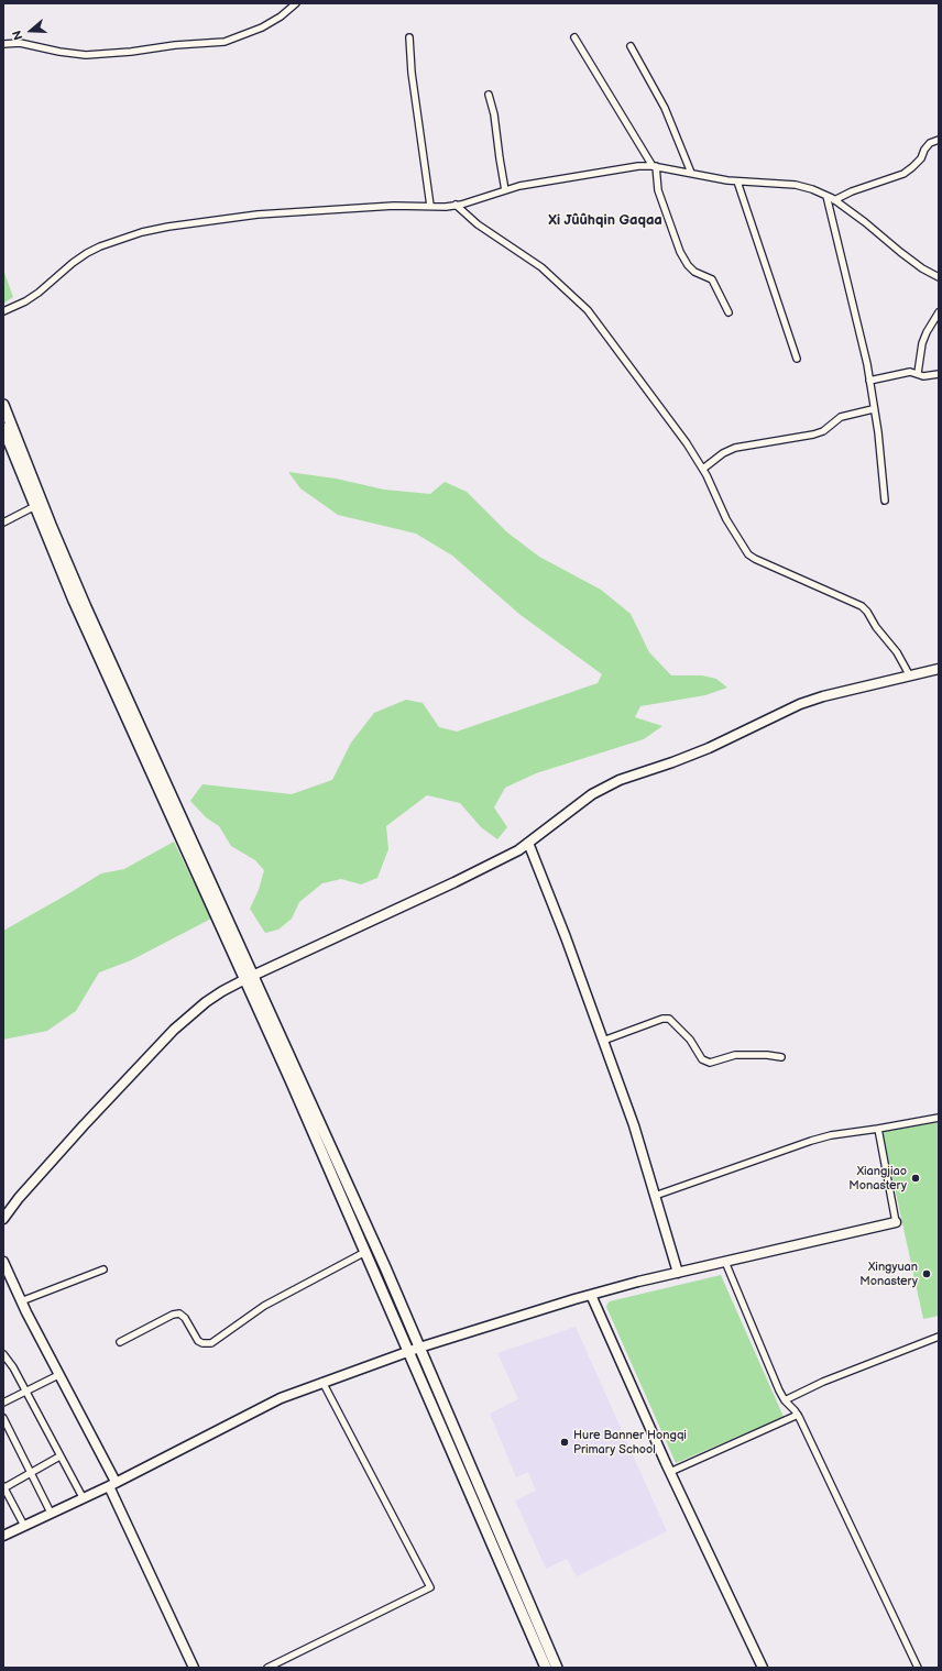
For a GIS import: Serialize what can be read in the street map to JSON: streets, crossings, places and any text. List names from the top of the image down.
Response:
{
  "districts": ["Xi Jûûhqin Gaqaa"],
  "places": ["Xiangjiao Monastery", "Xingyuan Monastery", "Hure Banner Hongqi Primary School"],
  "north": "left"
}
